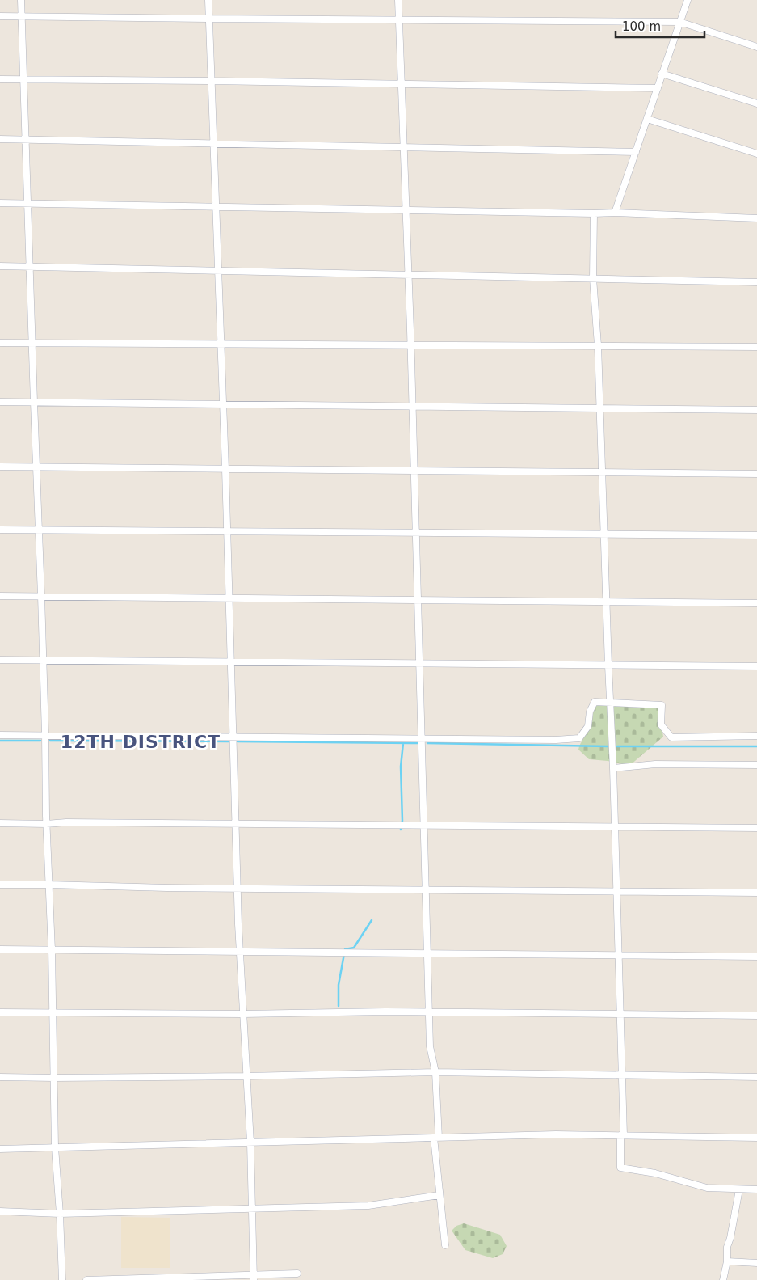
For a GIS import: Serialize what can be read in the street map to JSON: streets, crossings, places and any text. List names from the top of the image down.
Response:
{
  "districts": ["12TH DISTRICT"],
  "scale_bar": "100 m"
}
